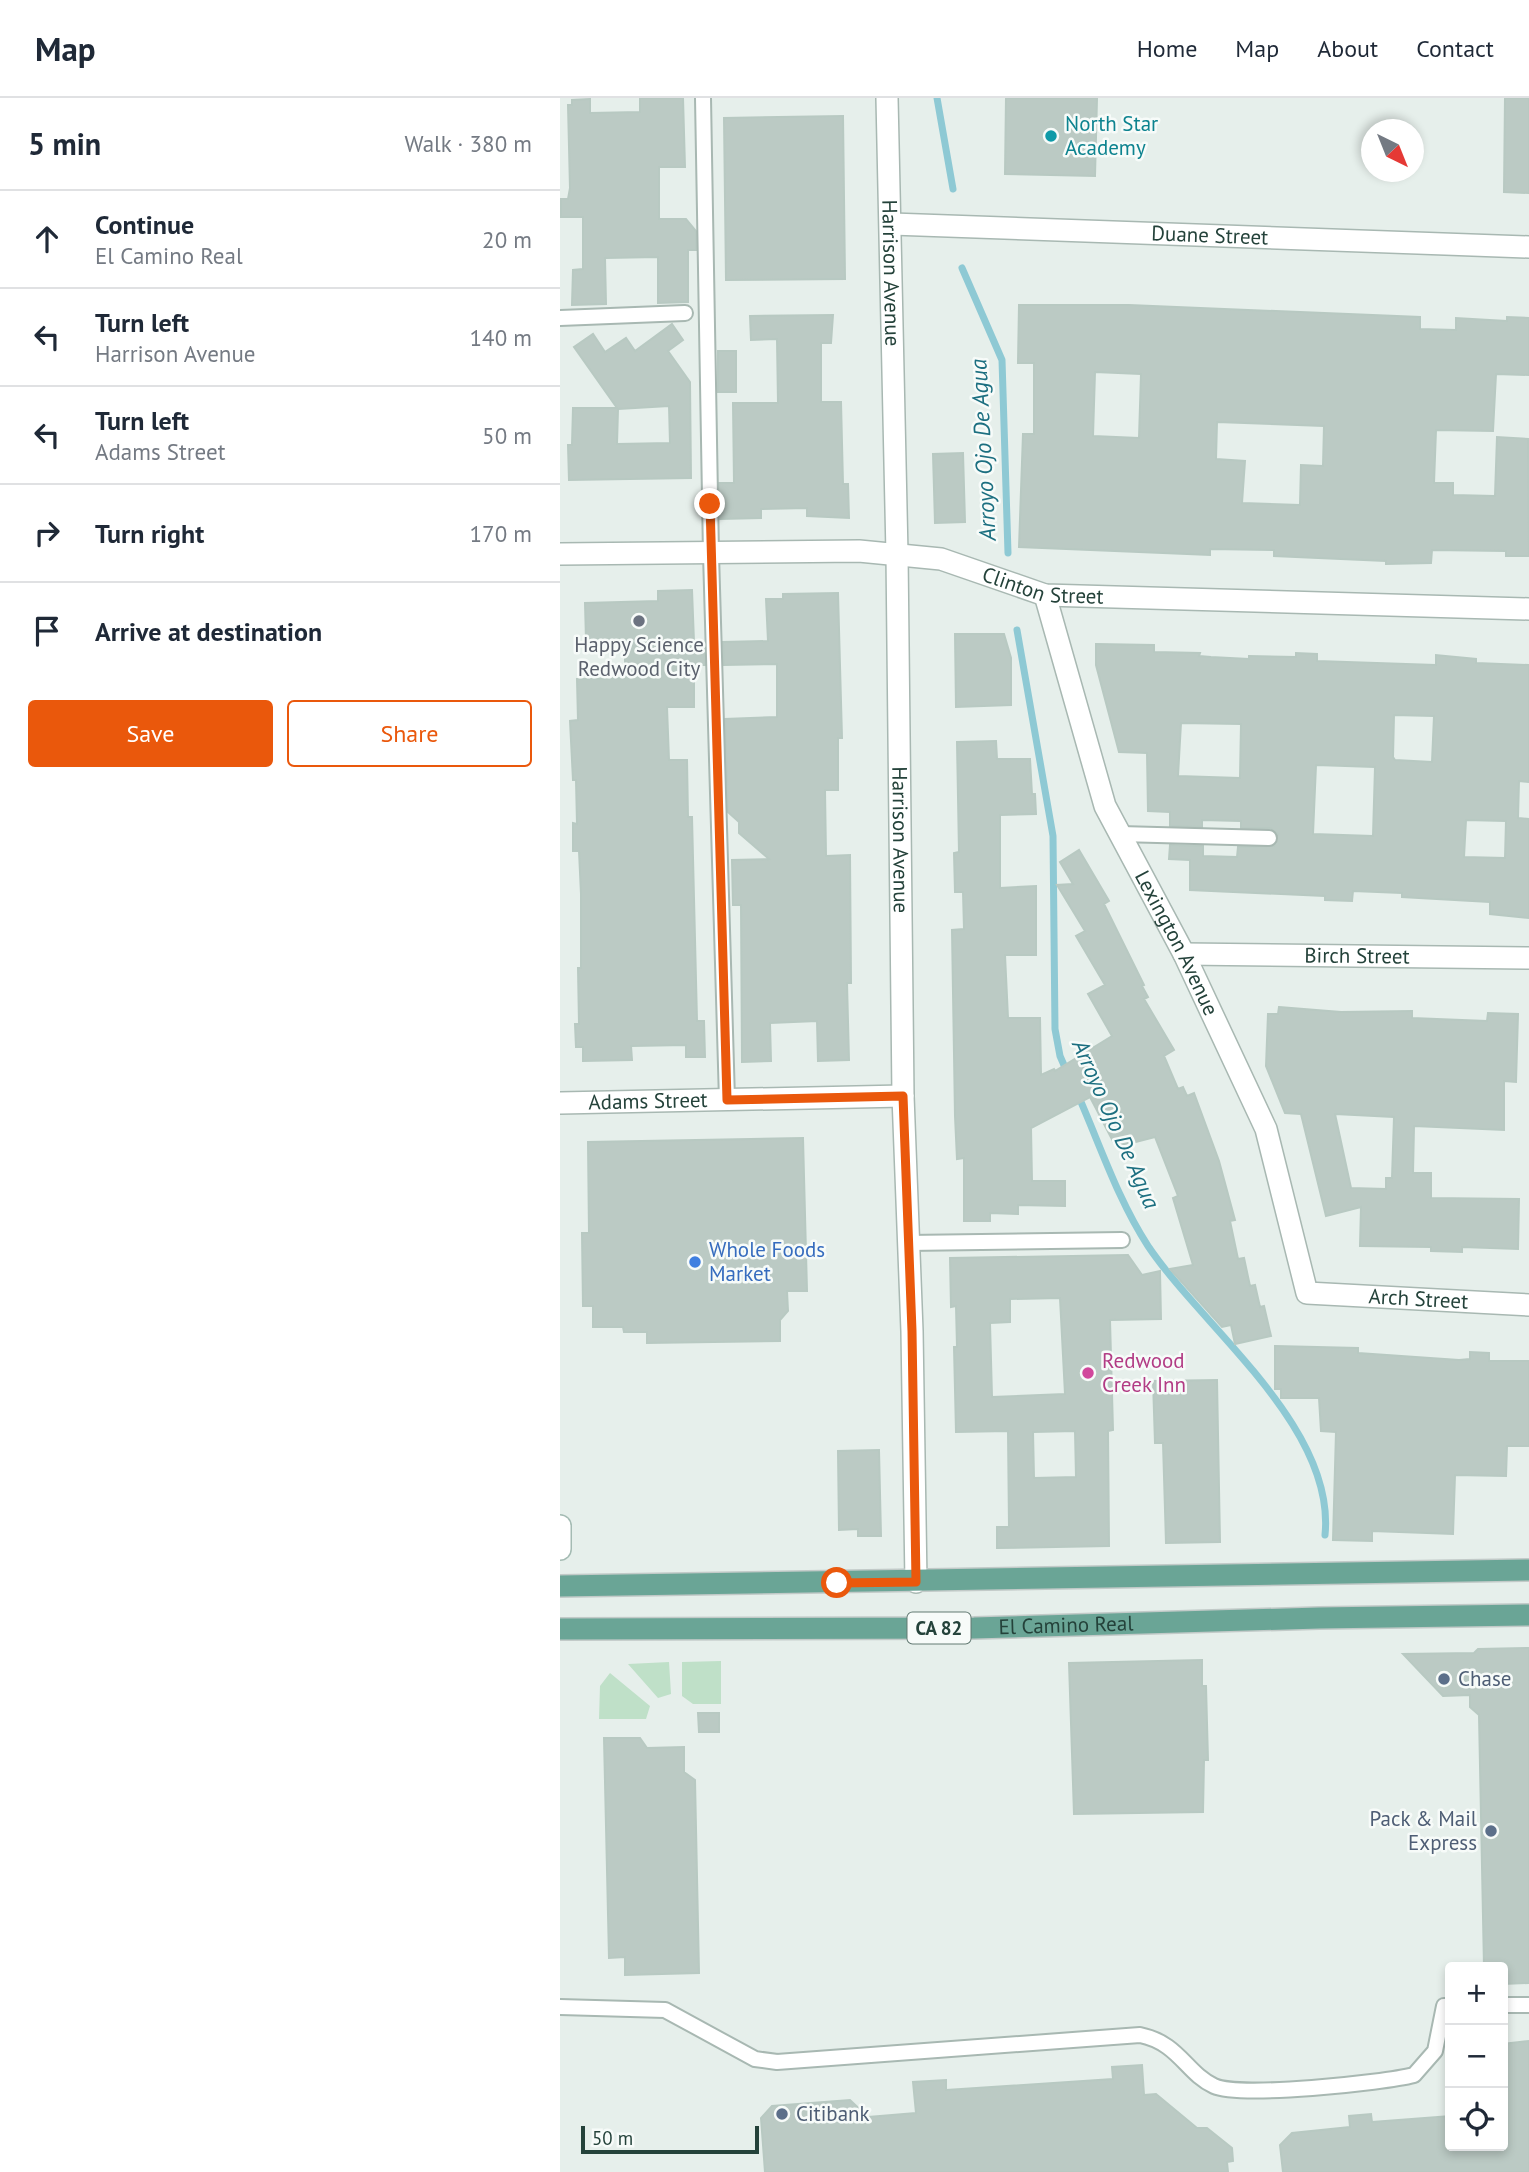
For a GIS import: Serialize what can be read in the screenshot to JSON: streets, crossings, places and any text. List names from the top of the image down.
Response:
{
  "streets": {
    "main road": ["El Camino Real", "CA 82"],
    "street": [
      "Duane Street",
      "Harrison Avenue",
      "Clinton Street",
      "Lexington Avenue",
      "Birch Street",
      "Adams Street",
      "Arch Street"
    ]
  },
  "crossings": [
    ["Duane Street", "Harrison Avenue"],
    ["Harrison Avenue", "Clinton Street"],
    ["Harrison Avenue", "Adams Street"],
    ["Harrison Avenue", "CA 82"],
    ["Clinton Street", "Lexington Avenue"],
    ["Lexington Avenue", "Birch Street"],
    ["Lexington Avenue", "Arch Street"]
  ],
  "water": ["Arroyo Ojo De Agua"],
  "places": [
    "North Star Academy",
    "Happy Science Redwood City",
    "Whole Foods Market",
    "Redwood Creek Inn",
    "Chase",
    "Pack & Mail Express",
    "Citibank"
  ],
  "scale_bar": "50 m",
  "north": "bottom right",
  "page": {
    "header": "Map",
    "nav": [
      "Home",
      "Map",
      "About",
      "Contact"
    ],
    "heading": ["5 min", "Walk · 380 m"],
    "list": [
      ["Continue", "El Camino Real", "20 m"],
      ["Turn left", "Harrison Avenue", "140 m"],
      ["Turn left", "Adams Street", "50 m"],
      ["Turn right", "170 m"],
      "Arrive at destination"
    ],
    "buttons": ["Save", "Share"],
    "map_buttons": ["+", "−"],
    "scale": "50 m"
  }
}
